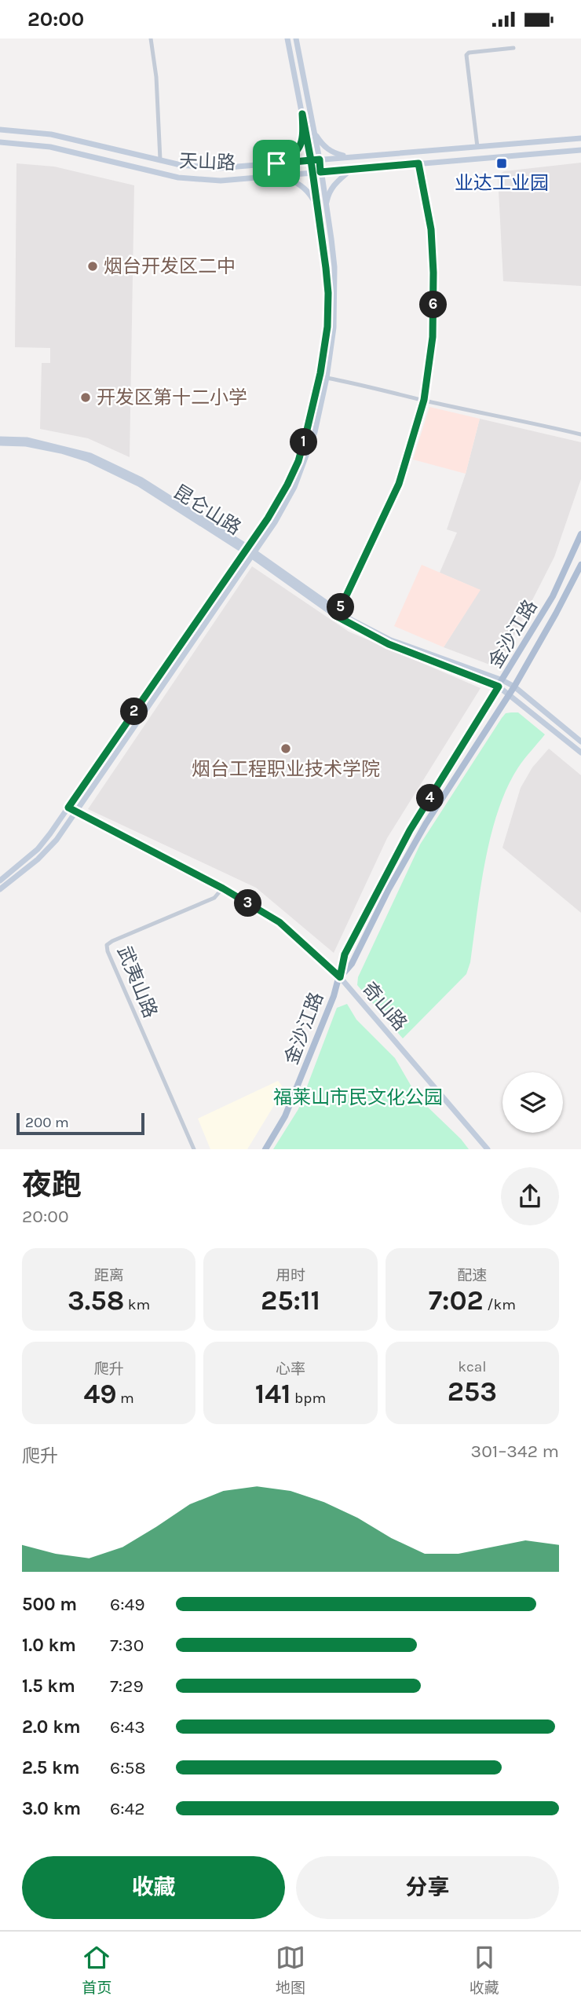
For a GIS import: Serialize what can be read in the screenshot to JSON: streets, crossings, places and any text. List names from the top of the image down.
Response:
{
  "streets": {
    "main road": ["金沙江路"],
    "street": [
      "天山路",
      "昆仑山路",
      "武夷山路",
      "奇山路"
    ]
  },
  "crossings": [
    ["昆仑山路", "金沙江路"],
    ["金沙江路", "奇山路"],
    ["武夷山路", "奇山路"]
  ],
  "parks": ["福莱山市民文化公园"],
  "places": {
    "transit": ["业达工业园"],
    "other": ["烟台开发区二中", "开发区第十二小学", "烟台工程职业技术学院"]
  },
  "scale_bar": "200 m",
  "page": {
    "status": "20:00",
    "pins": [
      "6",
      "1",
      "5",
      "2",
      "4",
      "3"
    ],
    "scale": "200 m",
    "heading": ["夜跑", "20:00"],
    "stats": [
      ["距离", "3.58 km"],
      ["用时", "25:11"],
      ["配速", "7:02 /km"],
      ["爬升", "49 m"],
      ["心率", "141 bpm"],
      ["kcal", "253"]
    ],
    "chart": ["爬升", "301–342 m"],
    "list": [
      {
        "name": "500 m",
        "note": "6:49"
      },
      {
        "name": "1.0 km",
        "note": "7:30"
      },
      {
        "name": "1.5 km",
        "note": "7:29"
      },
      {
        "name": "2.0 km",
        "note": "6:43"
      },
      {
        "name": "2.5 km",
        "note": "6:58"
      },
      {
        "name": "3.0 km",
        "note": "6:42"
      }
    ],
    "buttons": ["收藏", "分享"],
    "tabs": ["首页", "地图", "收藏"]
  }
}
